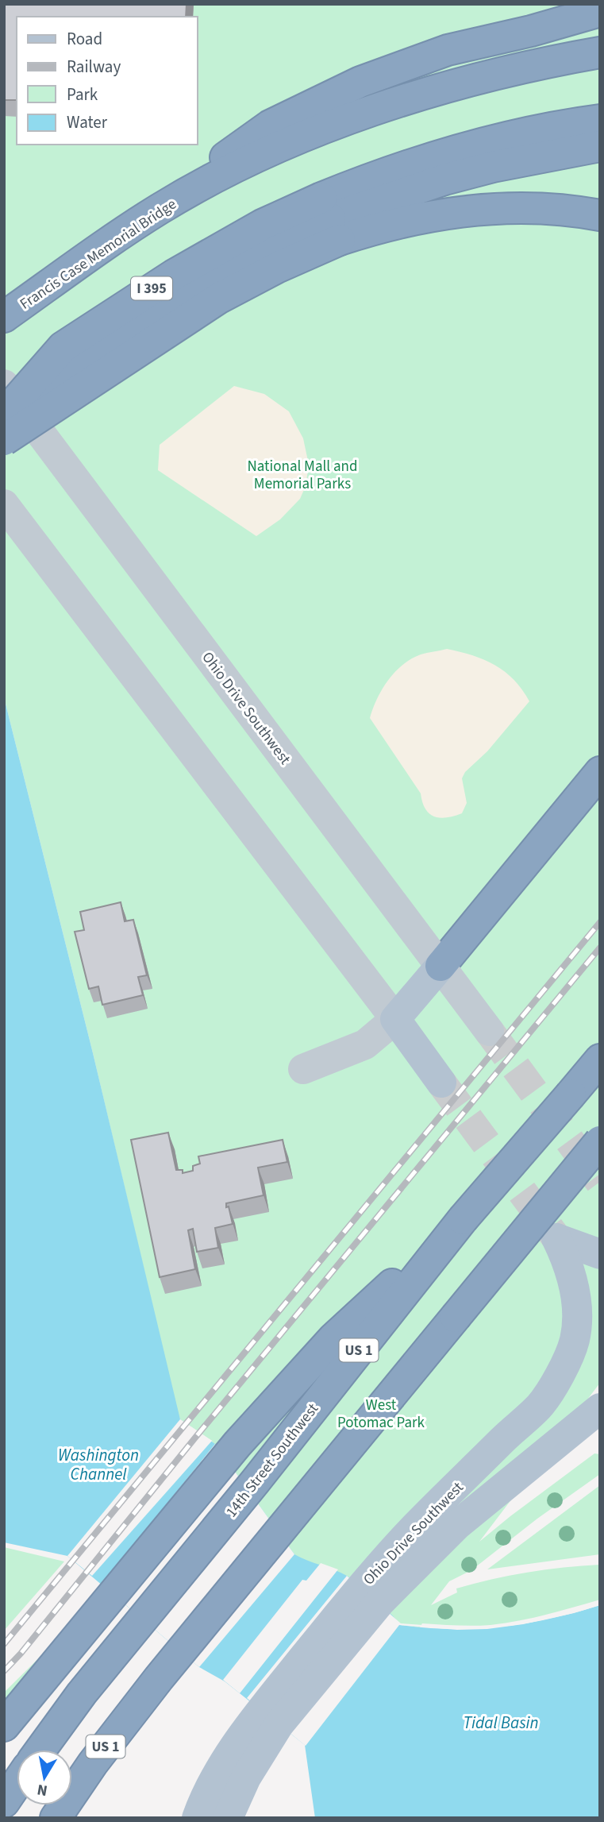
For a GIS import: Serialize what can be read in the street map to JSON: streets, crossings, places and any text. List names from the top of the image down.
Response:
{
  "streets": {
    "highway": [
      "Francis Case Memorial Bridge",
      "I 395",
      "US 1",
      "14th Street Southwest"
    ],
    "main road": ["Ohio Drive Southwest"]
  },
  "crossings": [
    ["I 395", "Ohio Drive Southwest"]
  ],
  "water": ["Washington Channel", "Tidal Basin"],
  "parks": ["National Mall and Memorial Parks", "West Potomac Park"],
  "legend": [
    "Road",
    "Railway",
    "Park",
    "Water"
  ],
  "north": "bottom"
}
